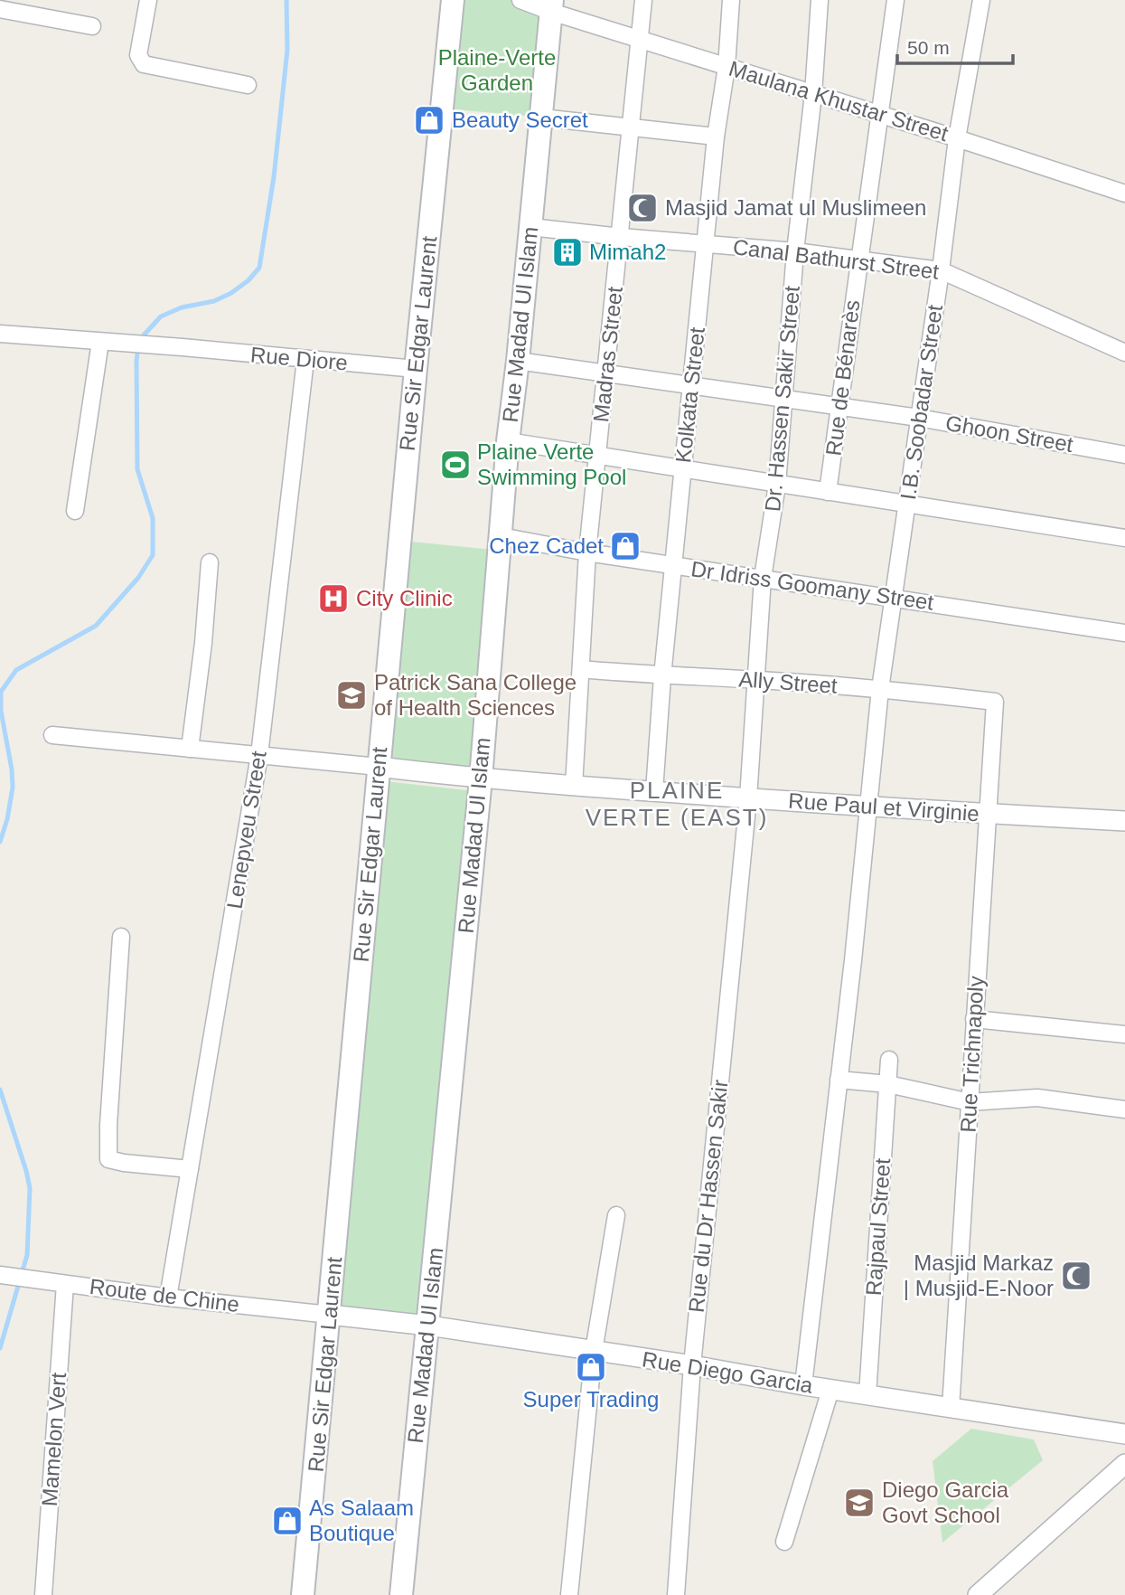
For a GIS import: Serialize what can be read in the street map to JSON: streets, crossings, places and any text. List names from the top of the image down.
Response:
{
  "streets": {
    "main road": ["Rue Madad Ul Islam", "Rue Sir Edgar Laurent"],
    "street": [
      "Maulana Khustar Street",
      "Canal Bathurst Street",
      "Madras Street",
      "Rue Diore",
      "Rue de Bénarès",
      "Kolkata Street",
      "Dr. Hassen Sakir Street",
      "I.B. Soobadar Street",
      "Ghoon Street",
      "Dr Idriss Goomany Street",
      "Ally Street",
      "Rue Paul et Virginie",
      "Lenepveu Street",
      "Rue Trichnapoly",
      "Rue du Dr Hassen Sakir",
      "Rajpaul Street",
      "Route de Chine",
      "Rue Diego Garcia",
      "Mamelon Vert"
    ]
  },
  "crossings": [
    ["Maulana Khustar Street", "Rue Madad Ul Islam"],
    ["Maulana Khustar Street", "Madras Street"],
    ["Maulana Khustar Street", "Rue de Bénarès"],
    ["Maulana Khustar Street", "Kolkata Street"],
    ["Maulana Khustar Street", "Dr. Hassen Sakir Street"],
    ["Maulana Khustar Street", "I.B. Soobadar Street"],
    ["Canal Bathurst Street", "Rue Madad Ul Islam"],
    ["Canal Bathurst Street", "Madras Street"],
    ["Canal Bathurst Street", "Rue de Bénarès"],
    ["Canal Bathurst Street", "Kolkata Street"],
    ["Canal Bathurst Street", "Dr. Hassen Sakir Street"],
    ["Canal Bathurst Street", "I.B. Soobadar Street"],
    ["Rue Madad Ul Islam", "Ghoon Street"],
    ["Rue Madad Ul Islam", "Dr Idriss Goomany Street"],
    ["Rue Madad Ul Islam", "Rue Paul et Virginie"],
    ["Rue Madad Ul Islam", "Rue Diego Garcia"],
    ["Rue Sir Edgar Laurent", "Rue Diore"],
    ["Rue Sir Edgar Laurent", "Rue Paul et Virginie"],
    ["Rue Sir Edgar Laurent", "Route de Chine"],
    ["Rue Sir Edgar Laurent", "Rue Diego Garcia"],
    ["Madras Street", "Ghoon Street"],
    ["Madras Street", "Dr Idriss Goomany Street"],
    ["Madras Street", "Ally Street"],
    ["Madras Street", "Rue Paul et Virginie"],
    ["Rue Diore", "Lenepveu Street"],
    ["Rue de Bénarès", "Ghoon Street"],
    ["Kolkata Street", "Ghoon Street"],
    ["Kolkata Street", "Dr Idriss Goomany Street"],
    ["Kolkata Street", "Ally Street"],
    ["Kolkata Street", "Rue Paul et Virginie"],
    ["Dr. Hassen Sakir Street", "Ghoon Street"],
    ["Dr. Hassen Sakir Street", "Dr Idriss Goomany Street"],
    ["Dr. Hassen Sakir Street", "Ally Street"],
    ["Dr. Hassen Sakir Street", "Rue Paul et Virginie"],
    ["Dr. Hassen Sakir Street", "Rue du Dr Hassen Sakir"],
    ["I.B. Soobadar Street", "Ghoon Street"],
    ["I.B. Soobadar Street", "Dr Idriss Goomany Street"],
    ["I.B. Soobadar Street", "Ally Street"],
    ["I.B. Soobadar Street", "Rue Paul et Virginie"],
    ["I.B. Soobadar Street", "Rue Diego Garcia"],
    ["Ally Street", "Rue Trichnapoly"],
    ["Rue Paul et Virginie", "Rue Trichnapoly"],
    ["Rue Paul et Virginie", "Rue du Dr Hassen Sakir"],
    ["Lenepveu Street", "Route de Chine"],
    ["Rue Trichnapoly", "Rue Diego Garcia"],
    ["Rue du Dr Hassen Sakir", "Rue Diego Garcia"],
    ["Rajpaul Street", "Rue Diego Garcia"],
    ["Route de Chine", "Rue Diego Garcia"],
    ["Route de Chine", "Mamelon Vert"]
  ],
  "districts": ["PLAINE VERTE (EAST)"],
  "parks": ["Plaine-Verte Garden"],
  "places": {
    "shop": [
      "Beauty Secret",
      "Chez Cadet",
      "Super Trading",
      "As Salaam Boutique"
    ],
    "mosque": ["Masjid Jamat ul Muslimeen", "Masjid Markaz | Musjid-E-Noor"],
    "building": ["Mimah2"],
    "sports": ["Plaine Verte Swimming Pool"],
    "hospital": ["City Clinic"],
    "school or university": ["Patrick Sana College of Health Sciences", "Diego Garcia Govt School"]
  },
  "scale_bar": "50 m"
}
